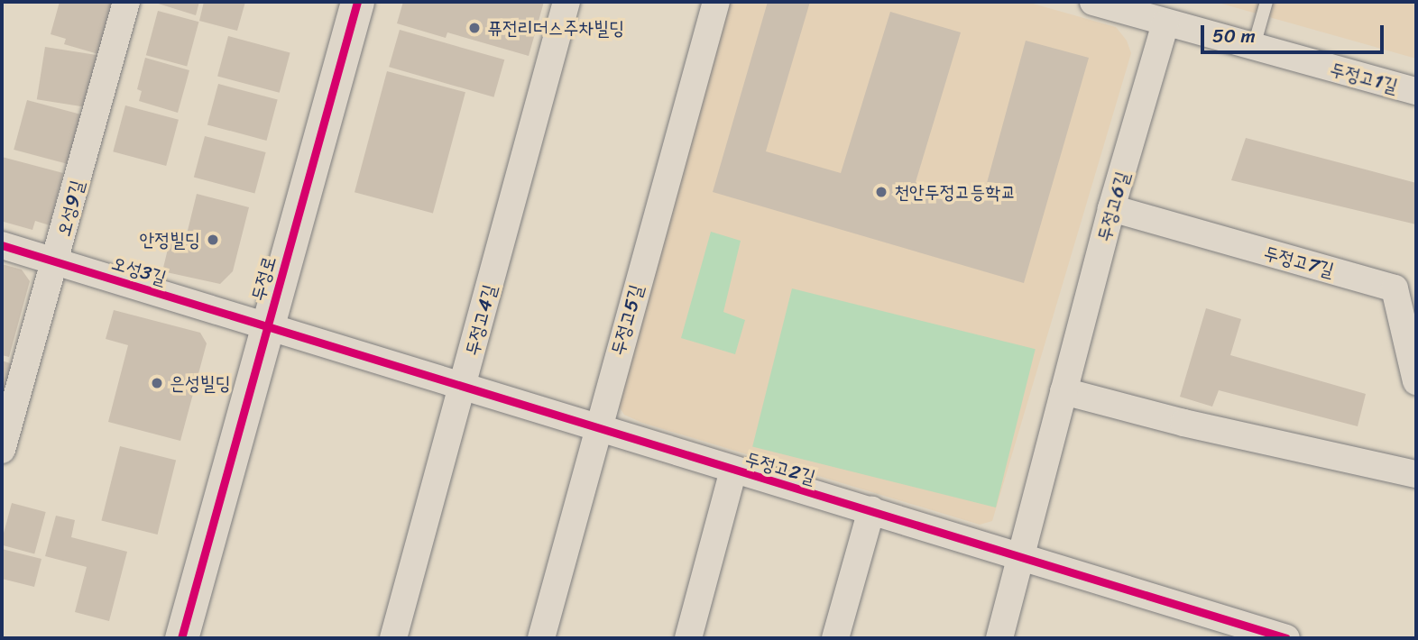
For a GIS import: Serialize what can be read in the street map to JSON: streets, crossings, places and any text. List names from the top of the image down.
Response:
{
  "streets": {
    "street": [
      "두정고1길",
      "두정고6길",
      "오성9길",
      "두정고7길",
      "오성3길",
      "두정로",
      "두정고4길",
      "두정고5길",
      "두정고2길"
    ]
  },
  "crossings": [
    ["두정고1길", "두정고6길"],
    ["두정고6길", "두정고7길"],
    ["두정고6길", "두정고2길"],
    ["오성9길", "오성3길"],
    ["오성3길", "두정로"],
    ["오성3길", "두정고2길"],
    ["두정로", "두정고2길"],
    ["두정고4길", "두정고2길"],
    ["두정고5길", "두정고2길"]
  ],
  "places": [
    "퓨전리더스주차빌딩",
    "천안두정고등학교",
    "안정빌딩",
    "은성빌딩"
  ],
  "scale_bar": "50 m"
}
